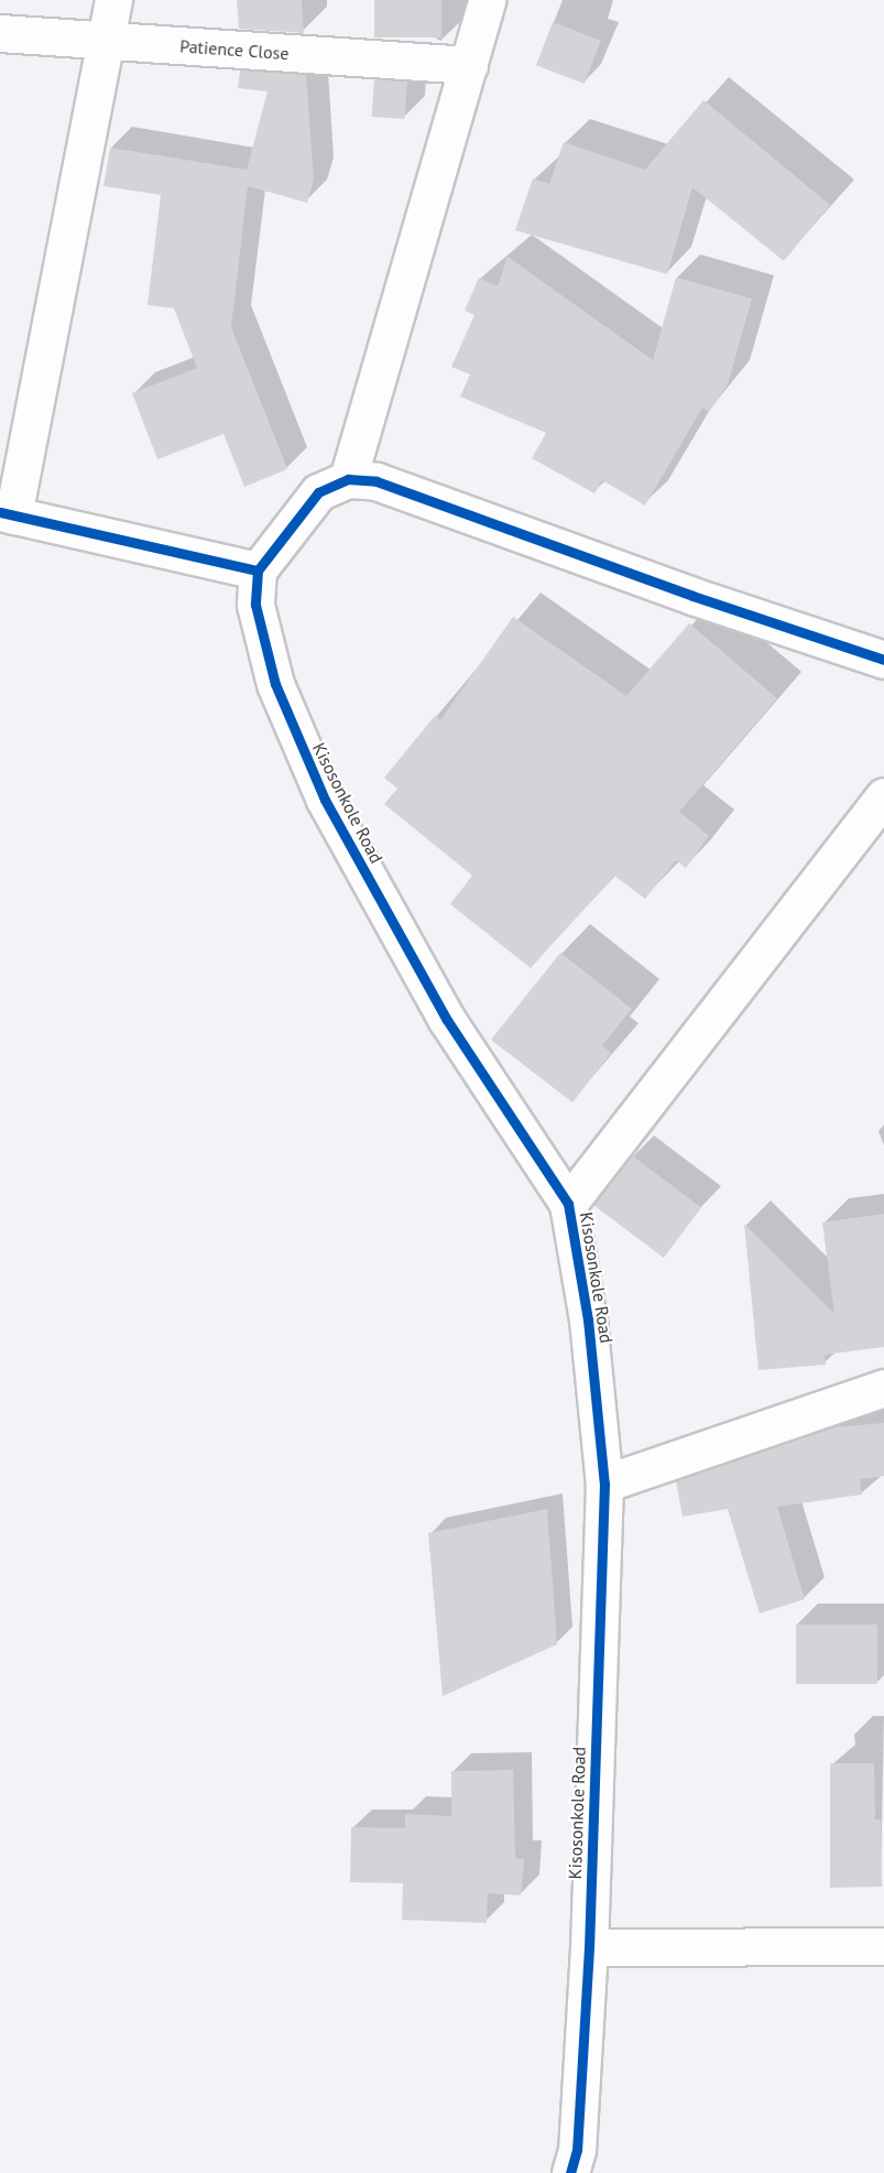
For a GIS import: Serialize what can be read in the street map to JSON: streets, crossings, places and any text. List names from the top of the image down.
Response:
{
  "streets": {
    "street": ["Patience Close", "Kisosonkole Road"]
  }
}
